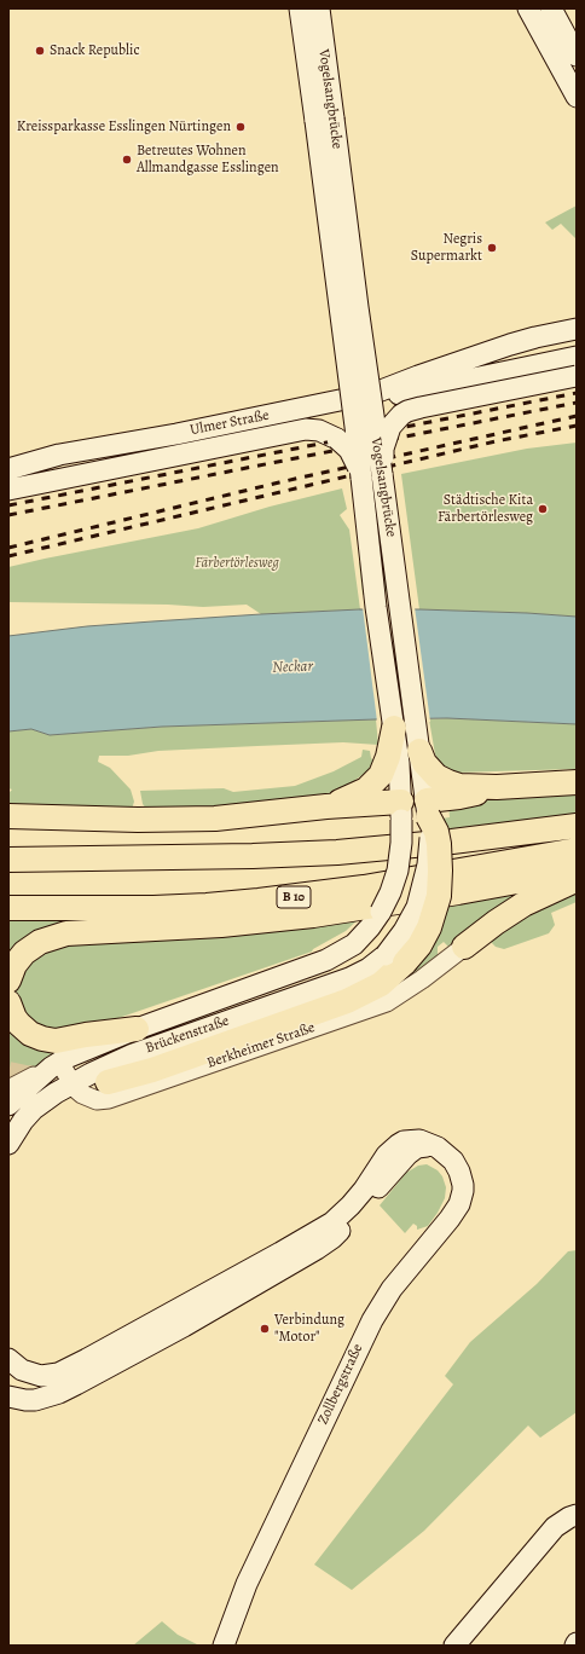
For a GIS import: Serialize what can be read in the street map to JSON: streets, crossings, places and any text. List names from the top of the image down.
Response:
{
  "streets": {
    "highway": ["B 10"],
    "main road": [
      "Vogelsangbrücke",
      "Ulmer Straße",
      "Brückenstraße",
      "Zollbergstraße"
    ],
    "street": ["Berkheimer Straße"]
  },
  "crossings": [
    ["Vogelsangbrücke", "Brückenstraße"],
    ["Brückenstraße", "Berkheimer Straße"]
  ],
  "water": ["Neckar"],
  "parks": ["Färbertörlesweg"],
  "places": [
    "Snack Republic",
    "Kreissparkasse Esslingen Nürtingen",
    "Betreutes Wohnen Allmandgasse Esslingen",
    "Negris Supermarkt",
    "Städtische Kita Färbertörlesweg",
    "Verbindung \"Motor\""
  ]
}
